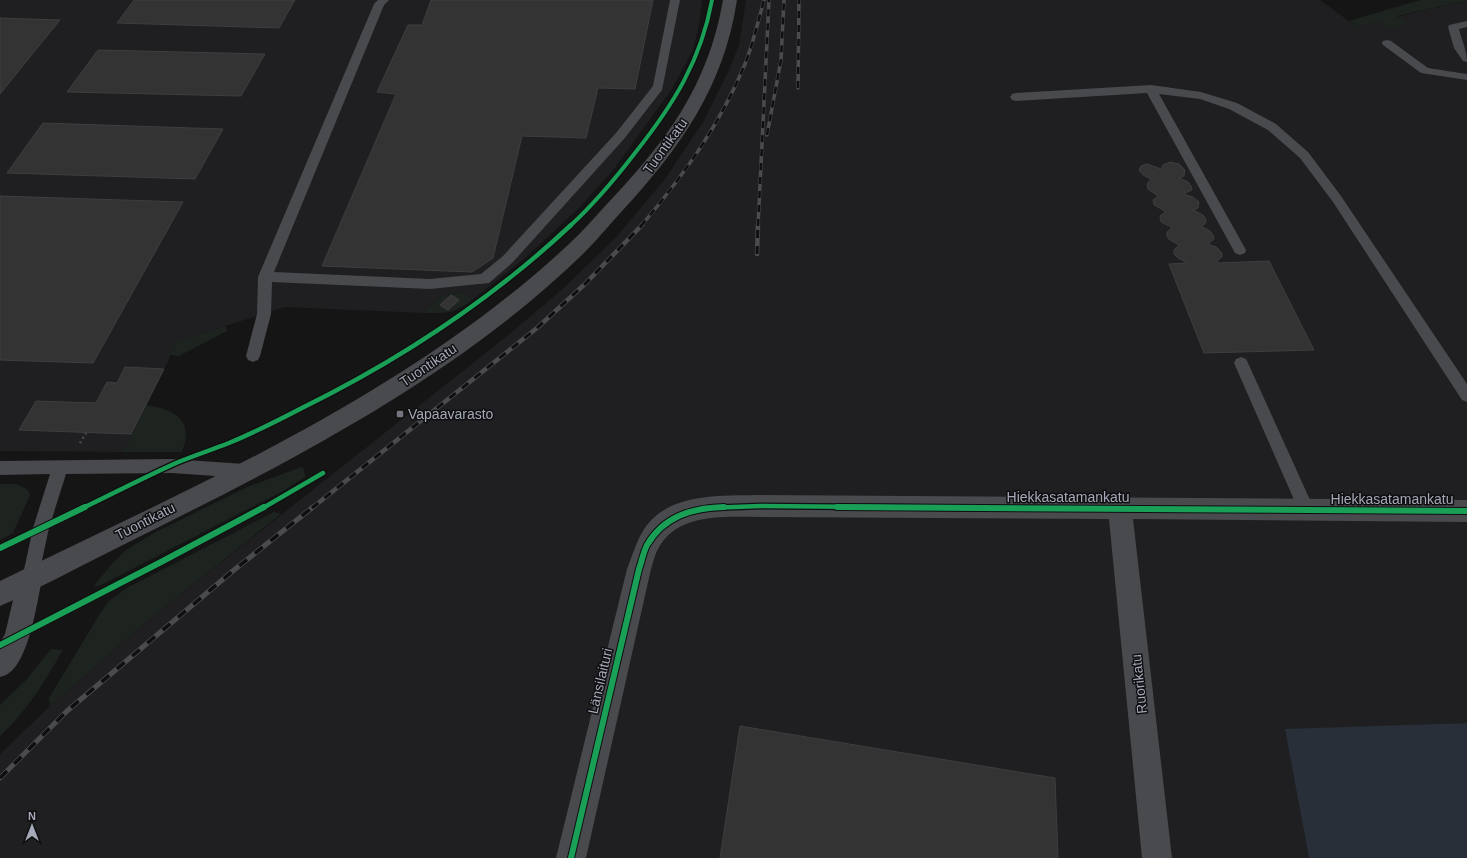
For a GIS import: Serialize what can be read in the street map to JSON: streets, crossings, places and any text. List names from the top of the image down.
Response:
{
  "streets": {
    "street": [
      "Tuontikatu",
      "Hiekkasatamankatu",
      "Länsilaituri",
      "Ruorikatu"
    ]
  },
  "crossings": [
    ["Hiekkasatamankatu", "Länsilaituri"],
    ["Hiekkasatamankatu", "Ruorikatu"]
  ],
  "places": {
    "transit": ["Vapaavarasto"]
  },
  "north": "top"
}
